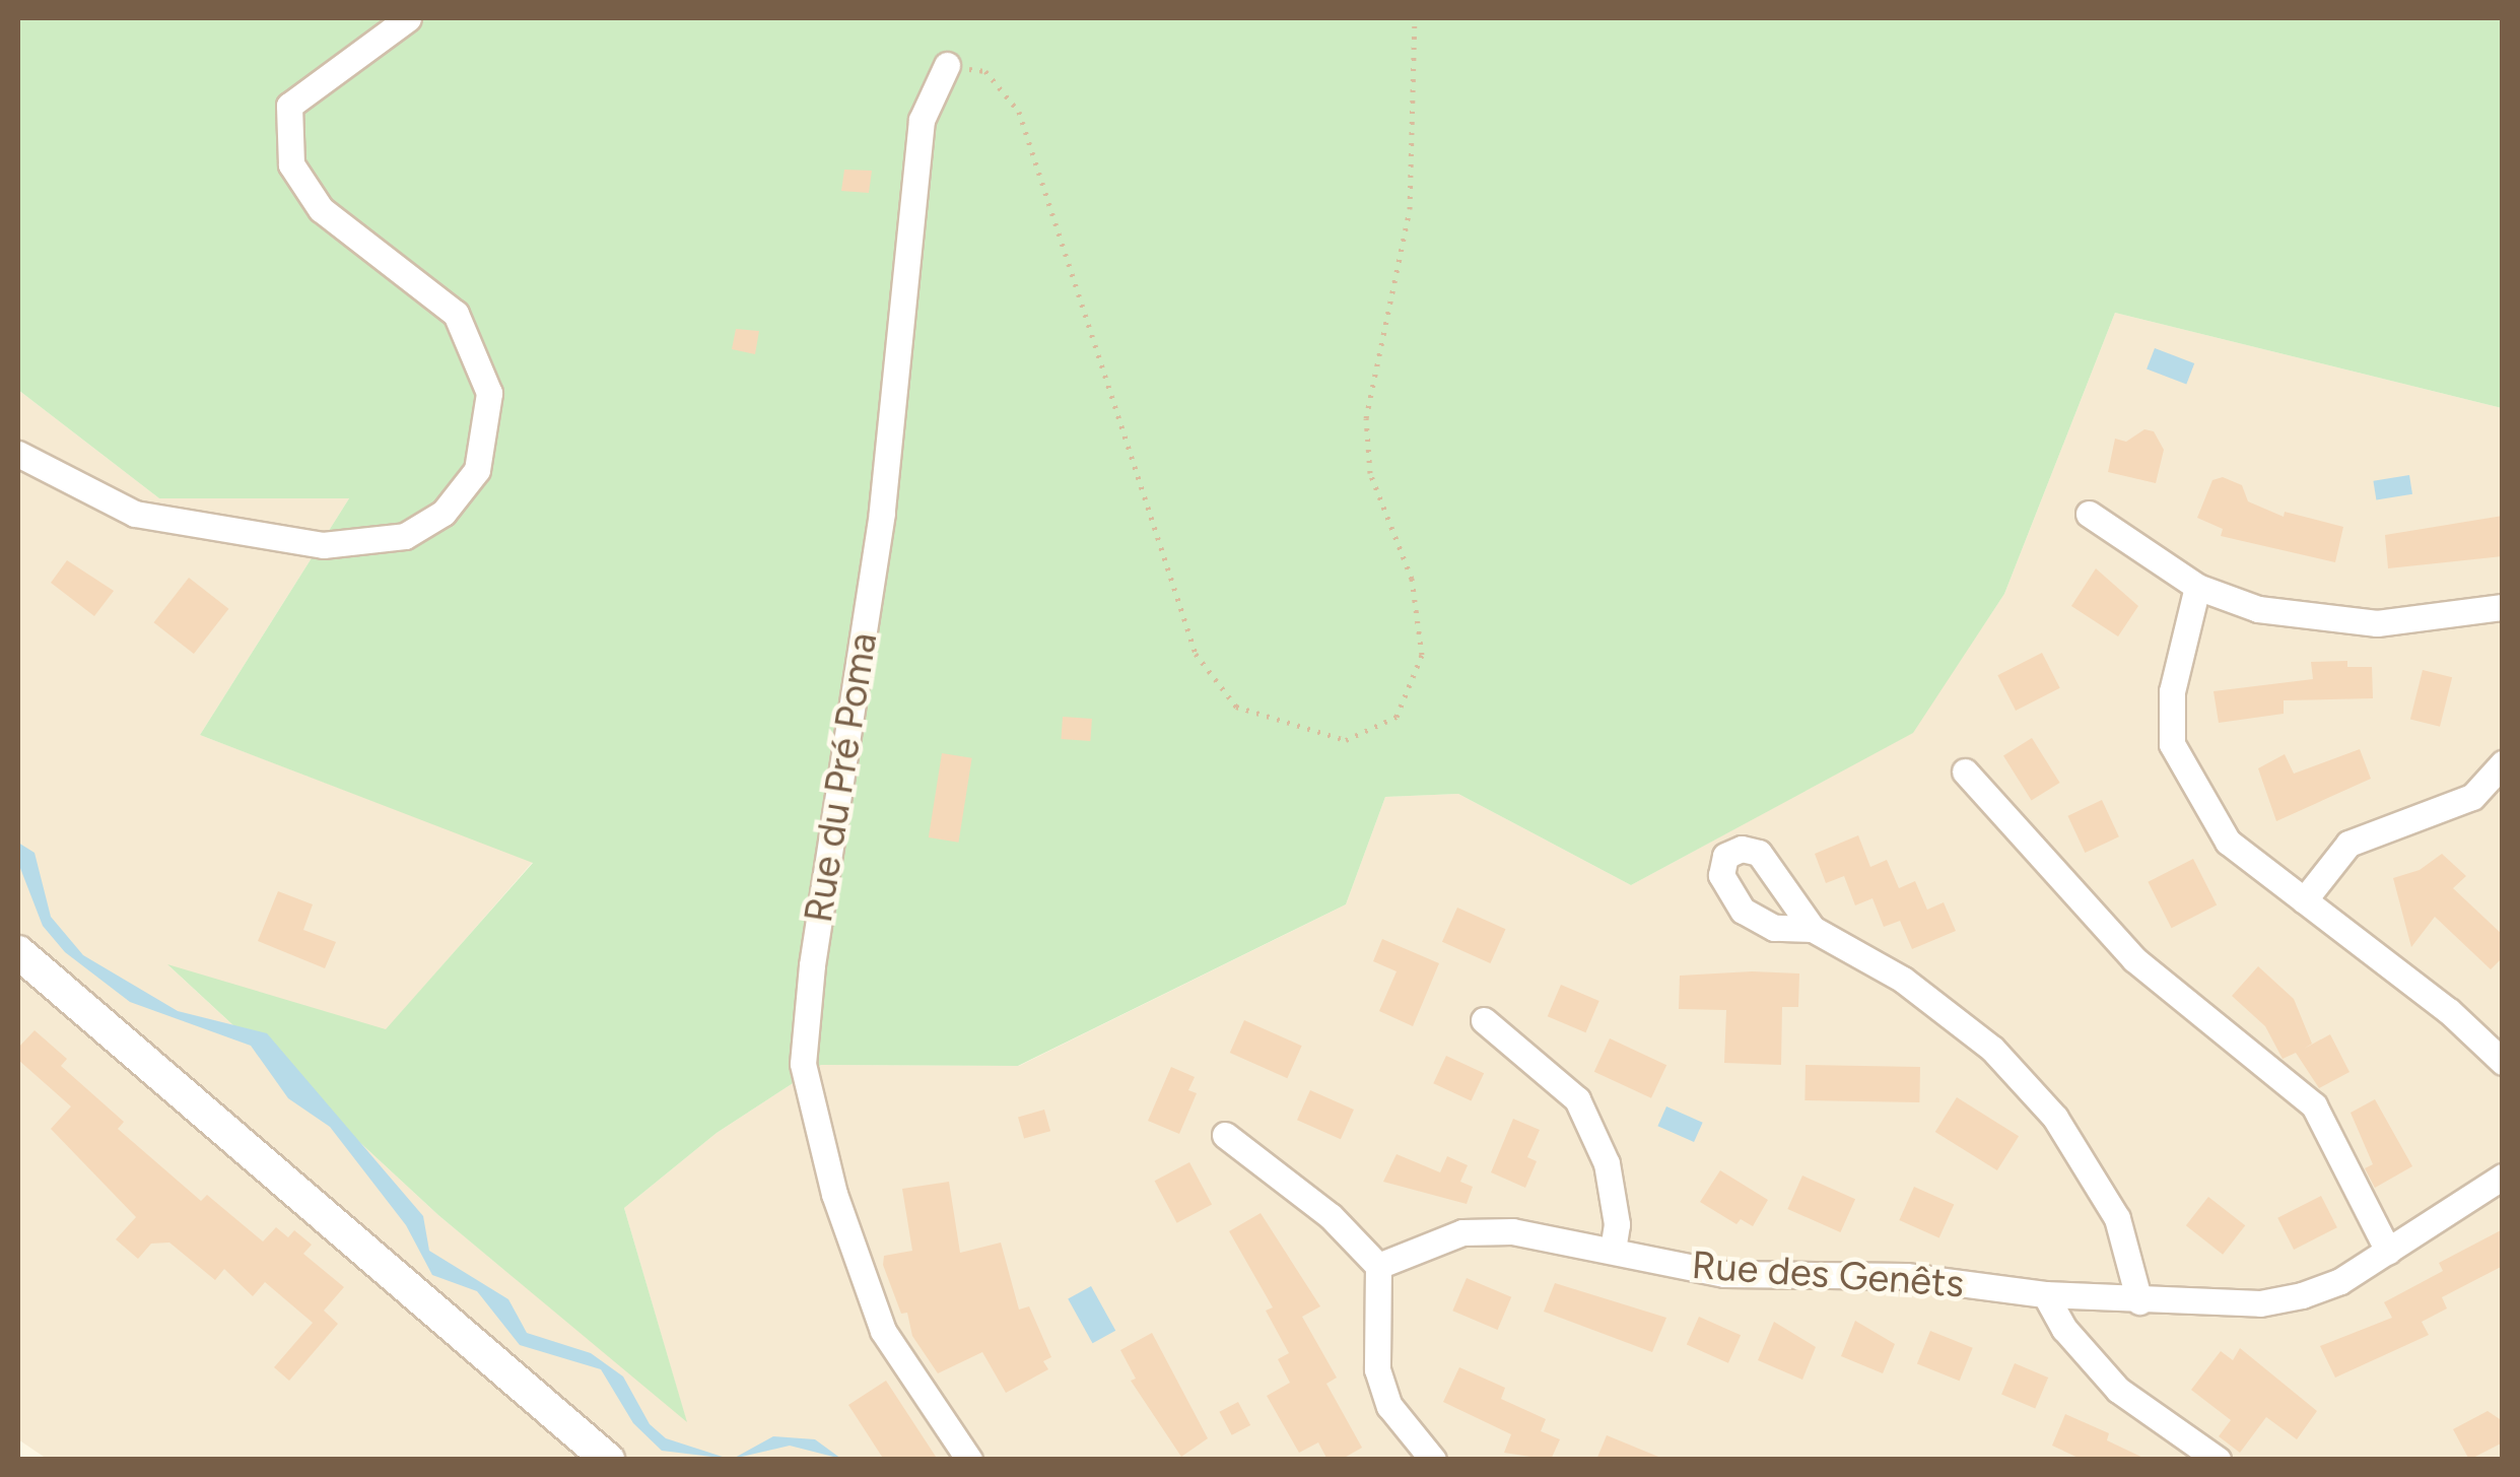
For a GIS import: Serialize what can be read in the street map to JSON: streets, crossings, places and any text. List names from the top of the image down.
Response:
{
  "streets": {
    "street": ["Rue du Pré Poma", "Rue des Genêts"]
  }
}
